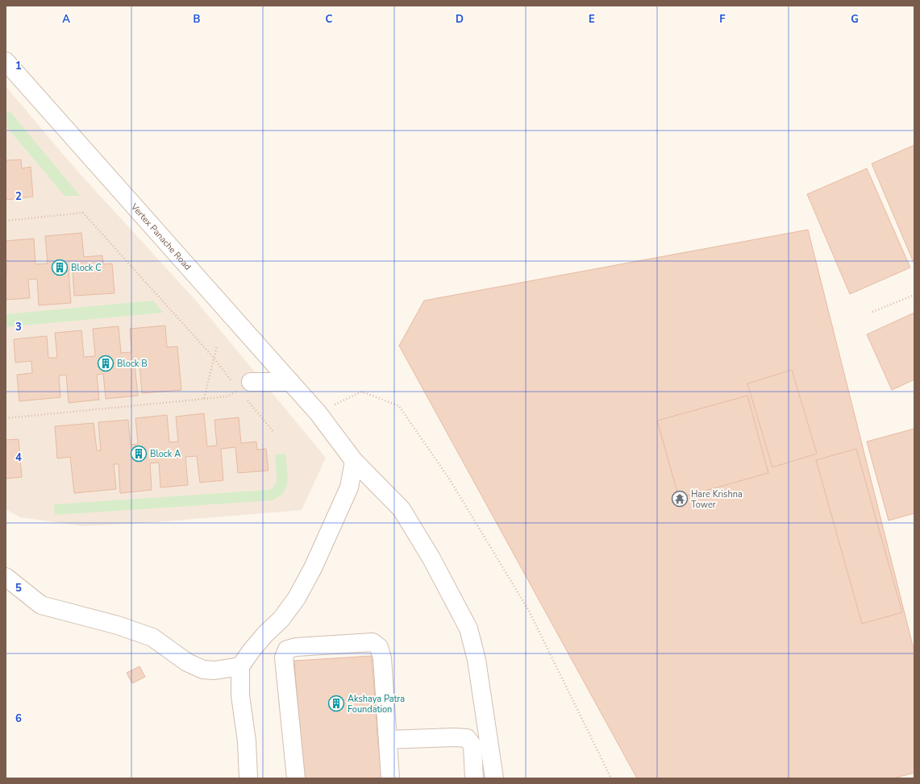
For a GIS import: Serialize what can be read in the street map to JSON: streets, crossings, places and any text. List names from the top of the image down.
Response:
{
  "streets": {
    "street": ["Vertex Panache Road"]
  },
  "places": {
    "building": [
      "Block C",
      "Block B",
      "Block A",
      "Akshaya Patra Foundation"
    ],
    "temple": ["Hare Krishna Tower"]
  },
  "grid": {
    "columns": [
      "A",
      "B",
      "C",
      "D",
      "E",
      "F",
      "G"
    ],
    "rows": [
      "1",
      "2",
      "3",
      "4",
      "5",
      "6"
    ]
  }
}
